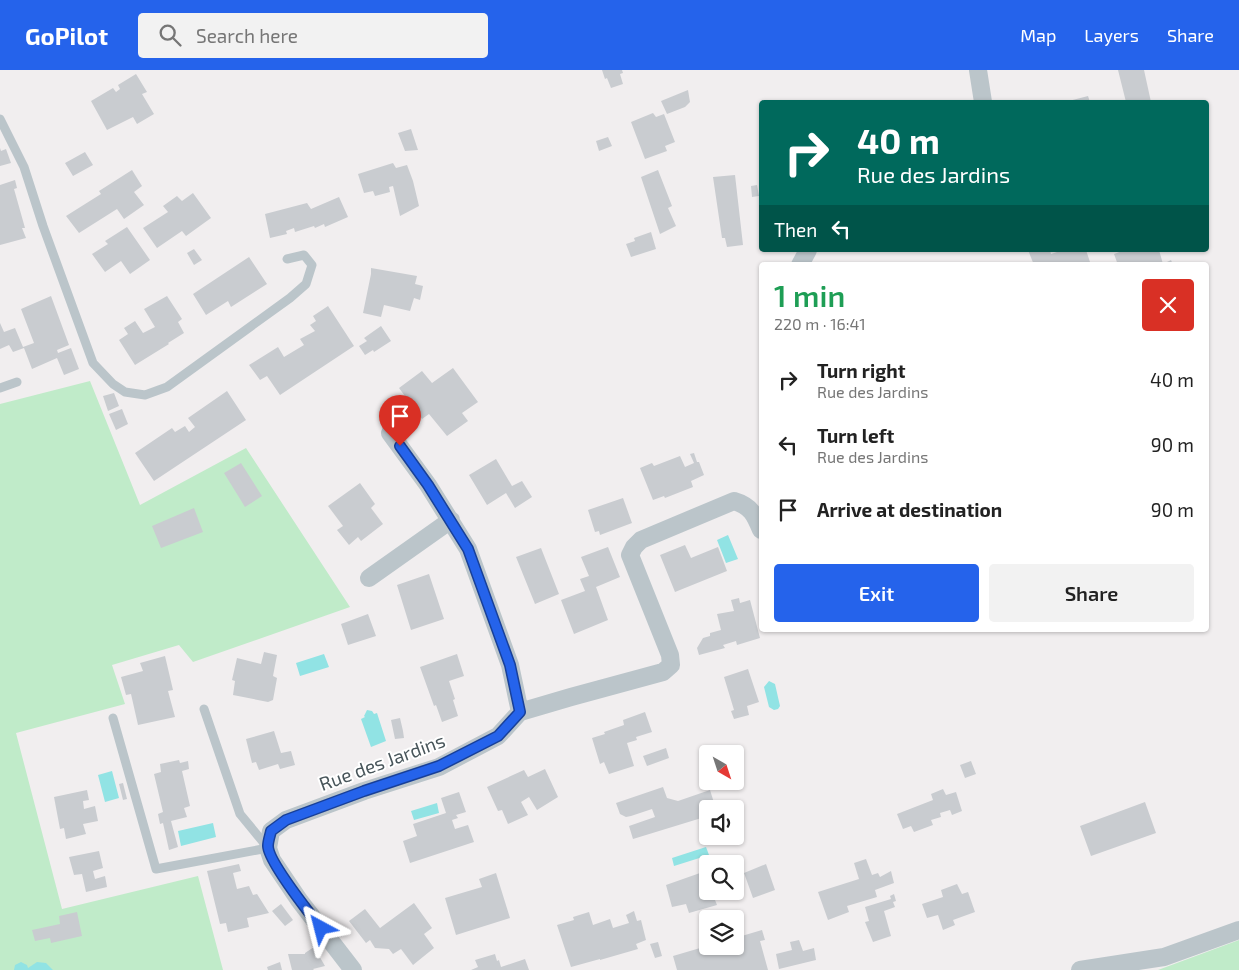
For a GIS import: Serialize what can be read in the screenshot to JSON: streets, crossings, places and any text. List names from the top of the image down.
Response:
{
  "streets": {
    "street": ["Rue des Jardins"]
  },
  "north": "bottom right",
  "page": {
    "header": "GoPilot",
    "search": "Search here",
    "nav": ["Map", "Layers", "Share"],
    "turn": ["40 m", "Rue des Jardins"],
    "then": "Then",
    "heading": ["1 min", "220 m · 16:41"],
    "list": [
      {
        "name": "Turn right",
        "note": "Rue des Jardins",
        "value": "40 m"
      },
      {
        "name": "Turn left",
        "note": "Rue des Jardins",
        "value": "90 m"
      },
      {
        "name": "Arrive at destination",
        "value": "90 m"
      }
    ],
    "buttons": ["Exit", "Share"]
  }
}
